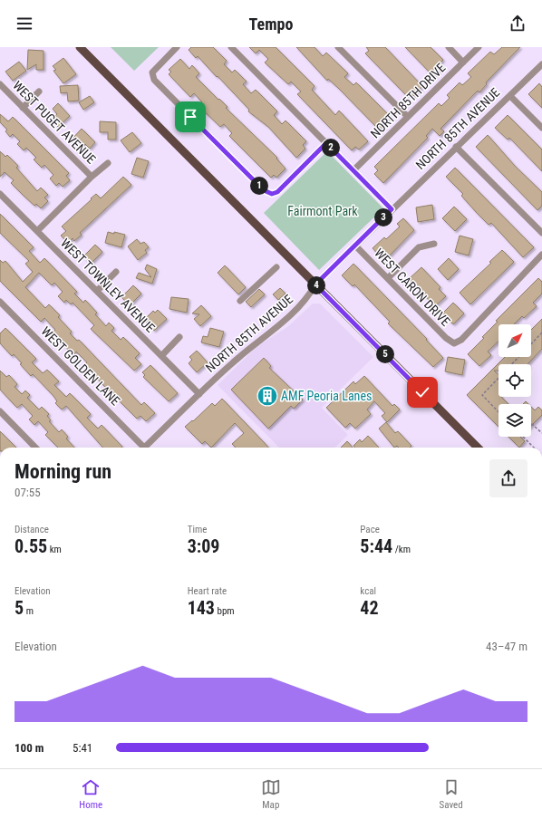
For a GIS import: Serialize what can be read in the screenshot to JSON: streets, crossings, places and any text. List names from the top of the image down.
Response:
{
  "streets": {
    "street": [
      "NORTH 85TH DRIVE",
      "WEST PUGET AVENUE",
      "NORTH 85TH AVENUE",
      "WEST TOWNLEY AVENUE",
      "WEST CARON DRIVE",
      "WEST GOLDEN LANE"
    ]
  },
  "crossings": [
    ["NORTH 85TH AVENUE", "WEST TOWNLEY AVENUE"],
    ["NORTH 85TH AVENUE", "WEST CARON DRIVE"]
  ],
  "parks": ["Fairmont Park"],
  "places": {
    "building": ["AMF Peoria Lanes"]
  },
  "north": "top right",
  "page": {
    "header": "Tempo",
    "pins": [
      "2",
      "1",
      "3",
      "4",
      "5"
    ],
    "heading": ["Morning run", "07:55"],
    "stats": [
      ["Distance", "0.55 km"],
      ["Time", "3:09"],
      ["Pace", "5:44 /km"],
      ["Elevation", "5 m"],
      ["Heart rate", "143 bpm"],
      ["kcal", "42"]
    ],
    "chart": ["Elevation", "43–47 m"],
    "list": [
      {
        "name": "100 m",
        "note": "5:41"
      }
    ],
    "tabs": ["Home", "Map", "Saved"]
  }
}
